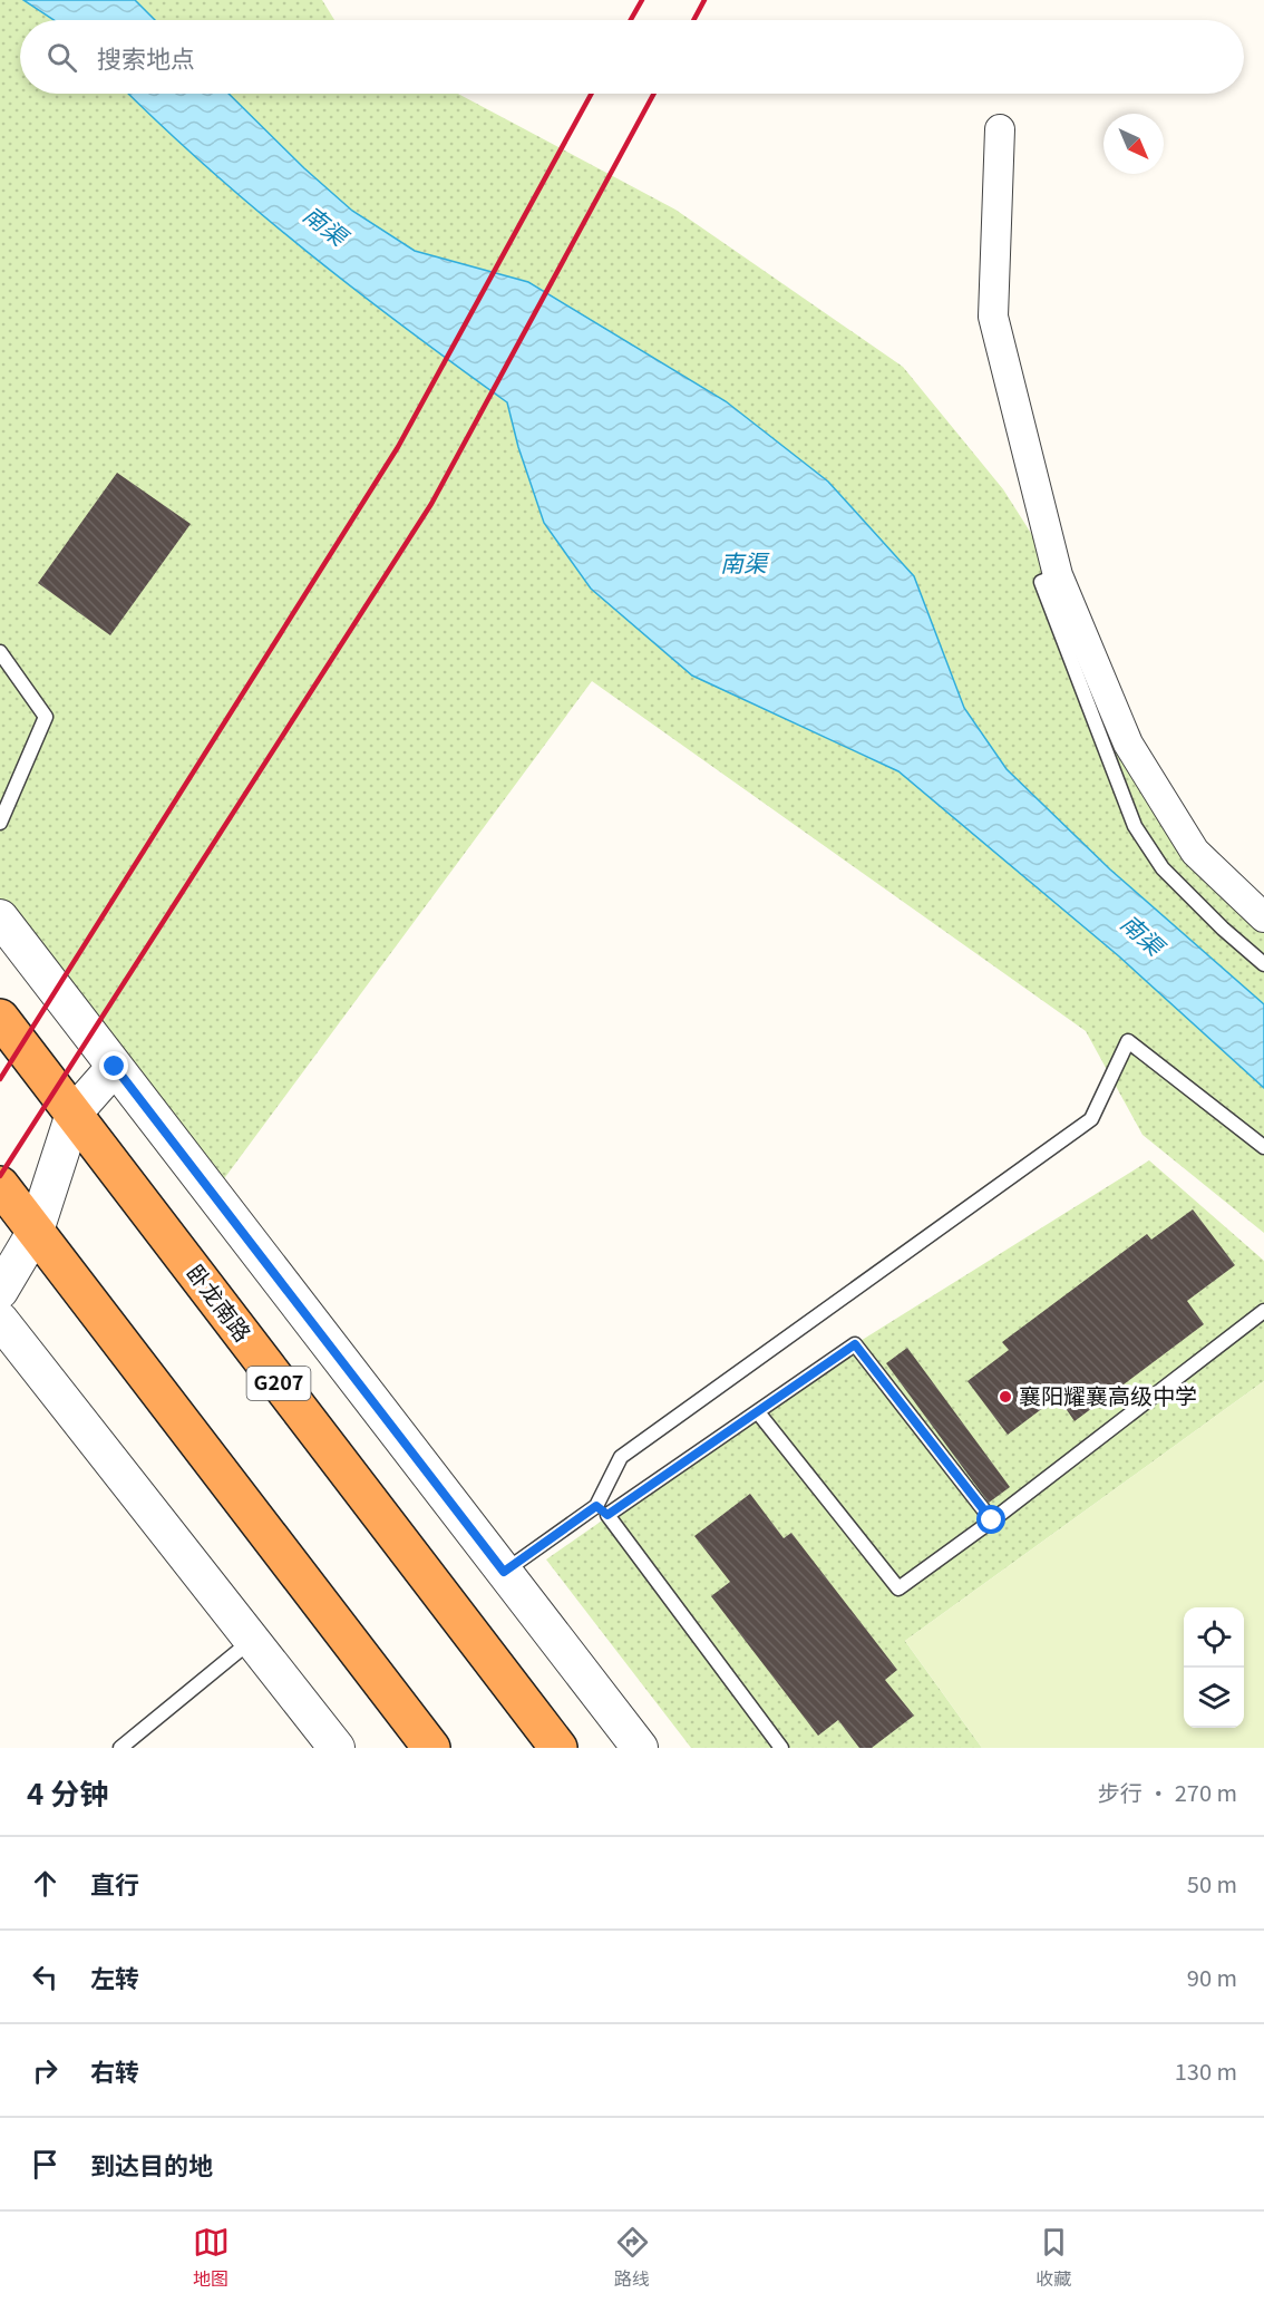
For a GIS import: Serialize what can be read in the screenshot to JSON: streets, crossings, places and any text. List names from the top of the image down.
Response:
{
  "streets": {
    "highway": ["卧龙南路", "G207"]
  },
  "water": ["南渠"],
  "places": ["襄阳耀襄高级中学"],
  "north": "bottom right",
  "page": {
    "search": "搜索地点",
    "heading": ["4 分钟", "步行 · 270 m"],
    "list": [
      ["直行", "50 m"],
      ["左转", "90 m"],
      ["右转", "130 m"],
      "到达目的地"
    ],
    "nav": ["地图", "路线", "收藏"]
  }
}
